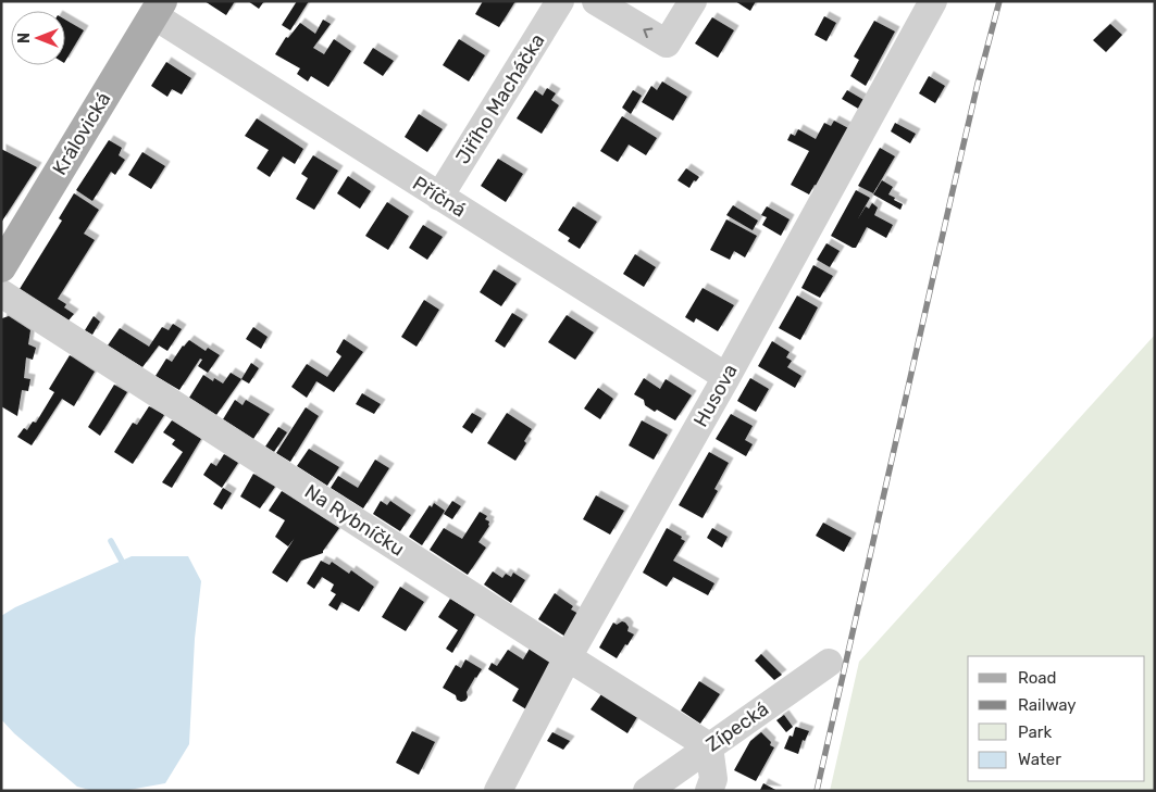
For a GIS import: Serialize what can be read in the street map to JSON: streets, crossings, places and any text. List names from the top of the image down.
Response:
{
  "streets": {
    "main road": ["Královická"],
    "street": [
      "Jiřího Macháčka",
      "Příčná",
      "Husova",
      "Na Rybníčku",
      "Zípecká"
    ]
  },
  "crossings": [
    ["Jiřího Macháčka", "Příčná"],
    ["Královická", "Příčná"],
    ["Příčná", "Husova"],
    ["Husova", "Na Rybníčku"],
    ["Na Rybníčku", "Zípecká"]
  ],
  "legend": [
    "Road",
    "Railway",
    "Park",
    "Water"
  ],
  "north": "left"
}
